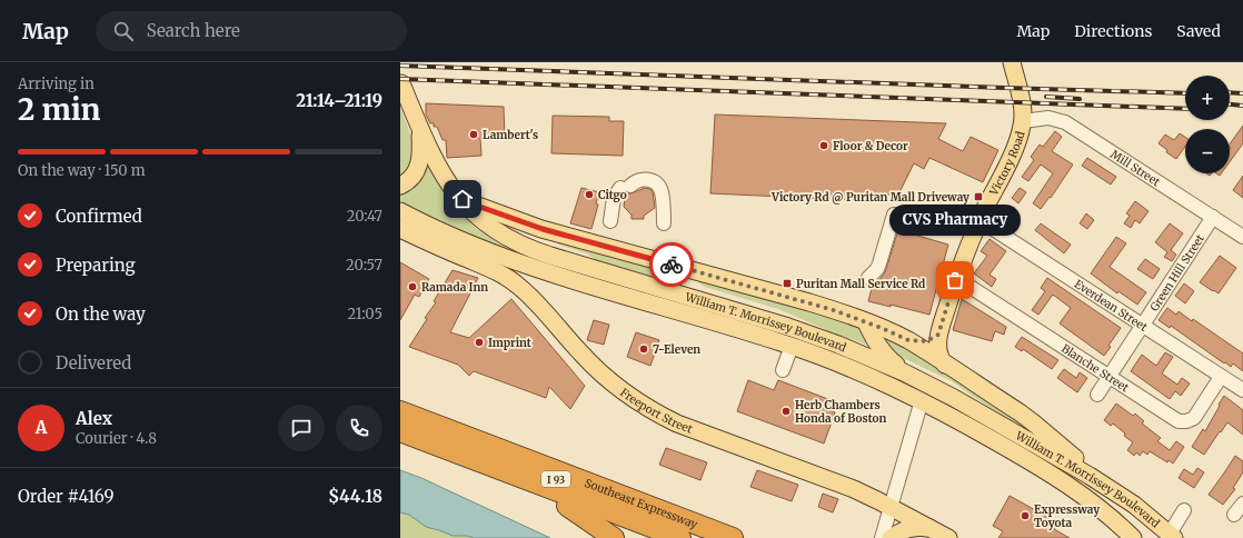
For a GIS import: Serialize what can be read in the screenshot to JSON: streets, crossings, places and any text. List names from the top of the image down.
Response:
{
  "streets": {
    "highway": ["I 93", "Southeast Expressway"],
    "main road": ["Victory Road", "William T. Morrissey Boulevard", "Freeport Street"],
    "street": [
      "Mill Street",
      "Green Hill Street",
      "Everdean Street",
      "Blanche Street"
    ]
  },
  "crossings": [
    ["Victory Road", "Mill Street"],
    ["Victory Road", "Everdean Street"],
    ["Victory Road", "Blanche Street"],
    ["Mill Street", "Green Hill Street"],
    ["Green Hill Street", "Everdean Street"],
    ["Green Hill Street", "Blanche Street"],
    ["Everdean Street", "Blanche Street"],
    ["William T. Morrissey Boulevard", "Freeport Street"]
  ],
  "places": {
    "other": [
      "Lambert's",
      "Floor & Decor",
      "Citgo",
      "CVS Pharmacy",
      "Ramada Inn",
      "Imprint",
      "7-Eleven",
      "Herb Chambers Honda of Boston",
      "Expressway Toyota"
    ],
    "transit": ["Victory Rd @ Puritan Mall Driveway", "Puritan Mall Service Rd"]
  },
  "page": {
    "header": "Map",
    "search": "Search here",
    "nav": ["Map", "Directions", "Saved"],
    "heading": ["2 min", "Arriving in", "21:14–21:19"],
    "panel": [
      "Alex",
      "Courier · 4.8",
      "Order #4169",
      "$44.18"
    ],
    "map_buttons": ["+", "−"],
    "bar": "On the way · 150 m",
    "list": [
      ["Confirmed", "20:47"],
      ["Preparing", "20:57"],
      ["On the way", "21:05"],
      "Delivered"
    ],
    "bubble": "CVS Pharmacy",
    "round": "A"
  }
}
